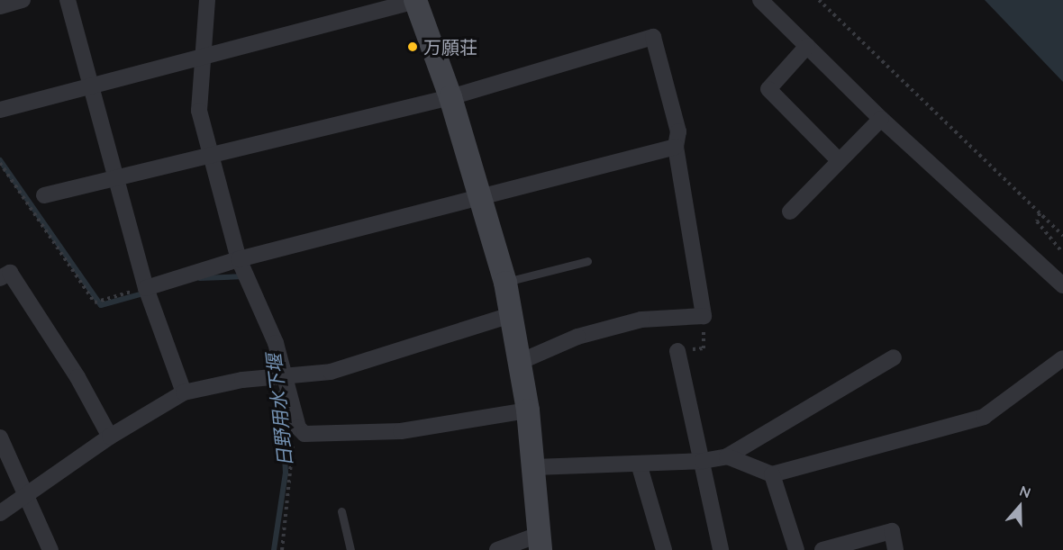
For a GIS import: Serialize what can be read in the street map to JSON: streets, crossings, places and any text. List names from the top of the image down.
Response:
{
  "water": ["日野用水下堰"],
  "places": ["万願荘"],
  "north": "top"
}
